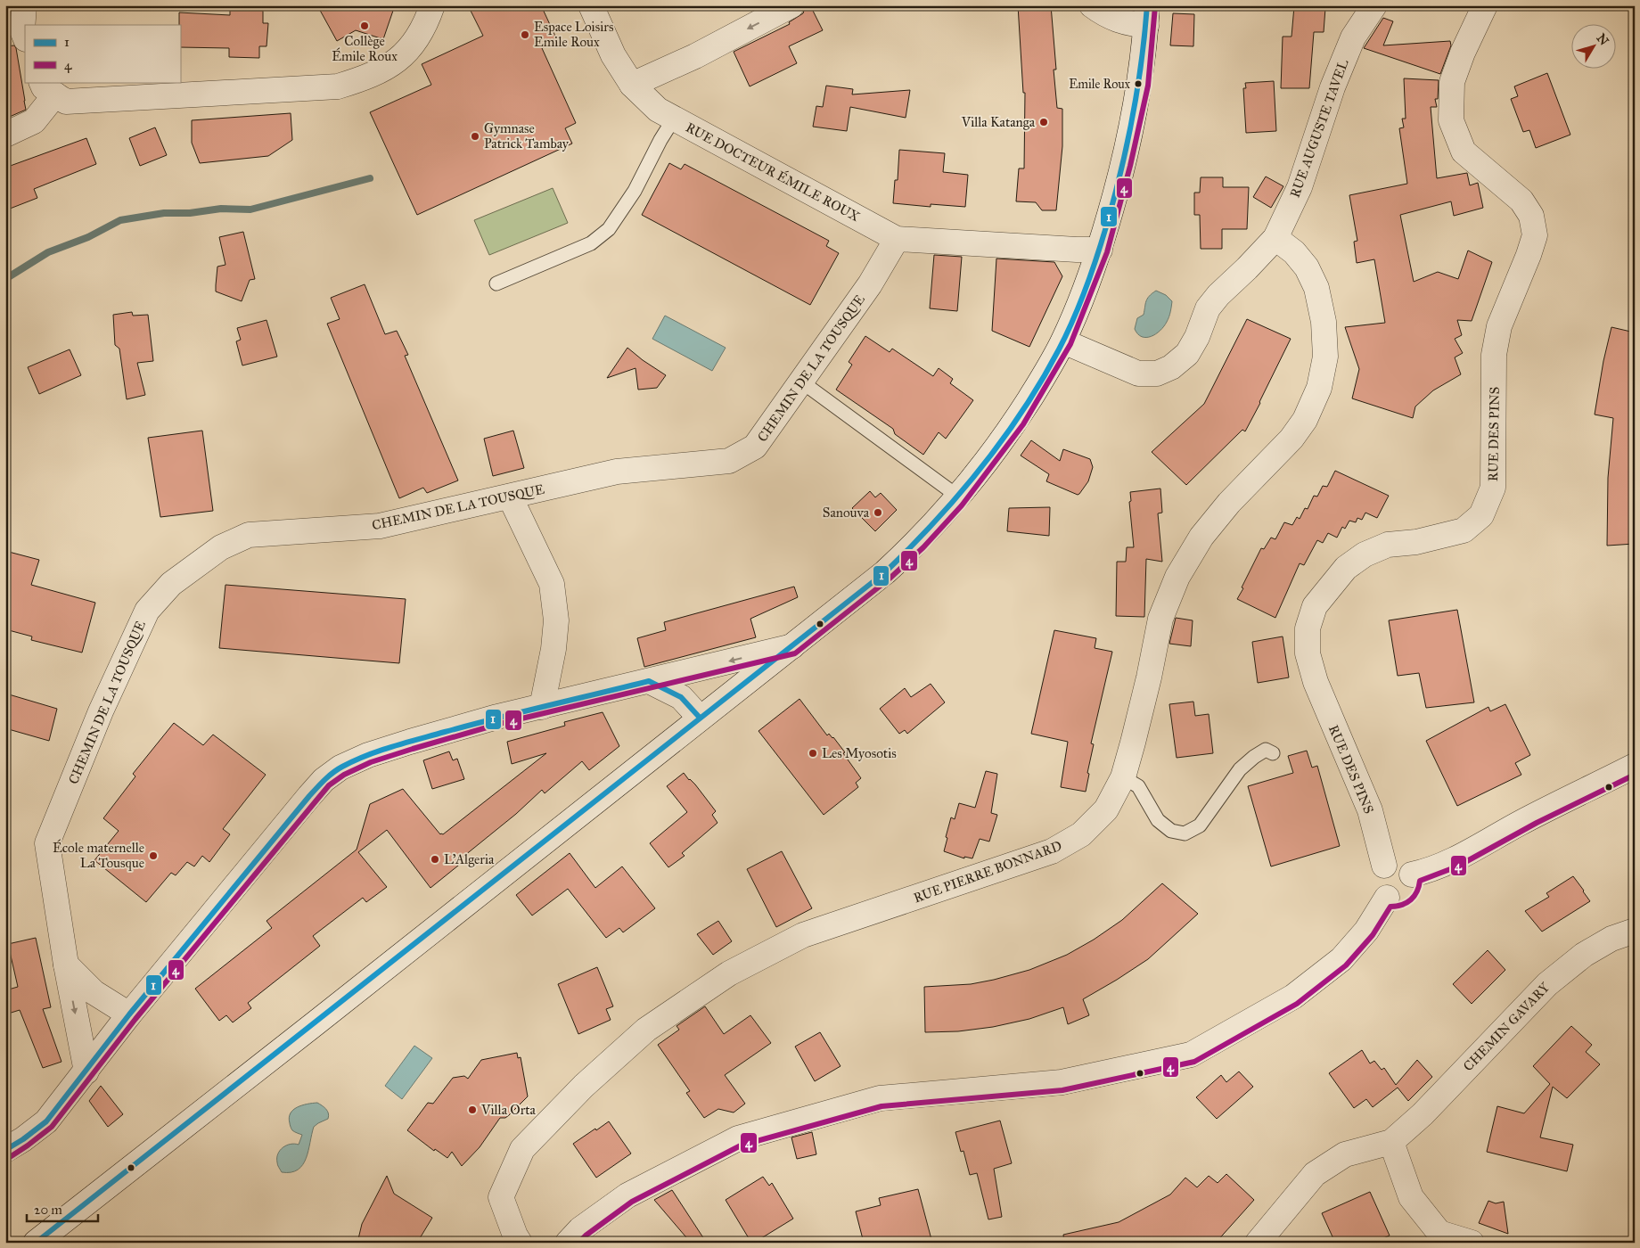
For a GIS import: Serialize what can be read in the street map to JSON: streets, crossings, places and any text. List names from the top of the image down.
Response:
{
  "streets": {
    "street": [
      "RUE AUGUSTE TAVEL",
      "RUE DOCTEUR ÉMILE ROUX",
      "CHEMIN DE LA TOUSQUE",
      "RUE DES PINS",
      "RUE PIERRE BONNARD",
      "CHEMIN GAVARY"
    ]
  },
  "crossings": [
    ["RUE AUGUSTE TAVEL", "RUE PIERRE BONNARD"],
    ["RUE DOCTEUR ÉMILE ROUX", "CHEMIN DE LA TOUSQUE"]
  ],
  "places": [
    "Collège Émile Roux",
    "Espace Loisirs Emile Roux",
    "Emile Roux",
    "Villa Katanga",
    "Gymnase Patrick Tambay",
    "Sanouva",
    "Les Myosotis",
    "École maternelle La Tousque",
    "L'Algeria",
    "Villa Orta"
  ],
  "lines": ["transit line 1", "transit line 4"],
  "legend": ["1", "4"],
  "scale_bar": "20 m",
  "north": "top right"
}
